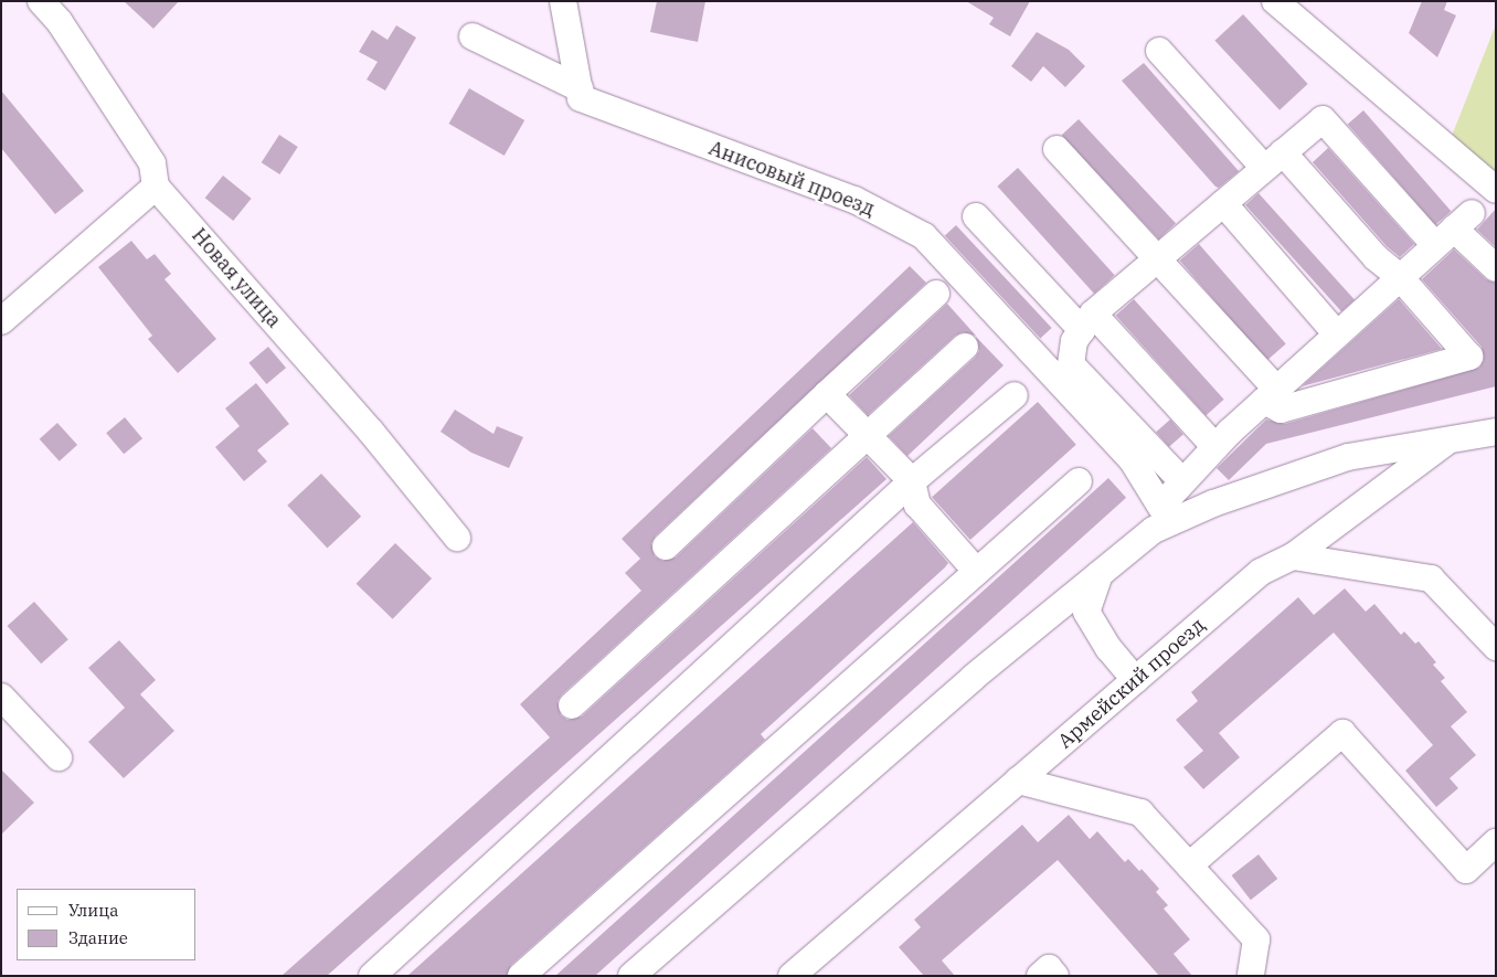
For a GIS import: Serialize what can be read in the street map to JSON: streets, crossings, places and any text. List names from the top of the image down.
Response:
{
  "streets": {
    "street": ["Анисовый проезд", "Новая улица", "Армейский проезд"]
  },
  "legend": ["Улица", "Здание"]
}
